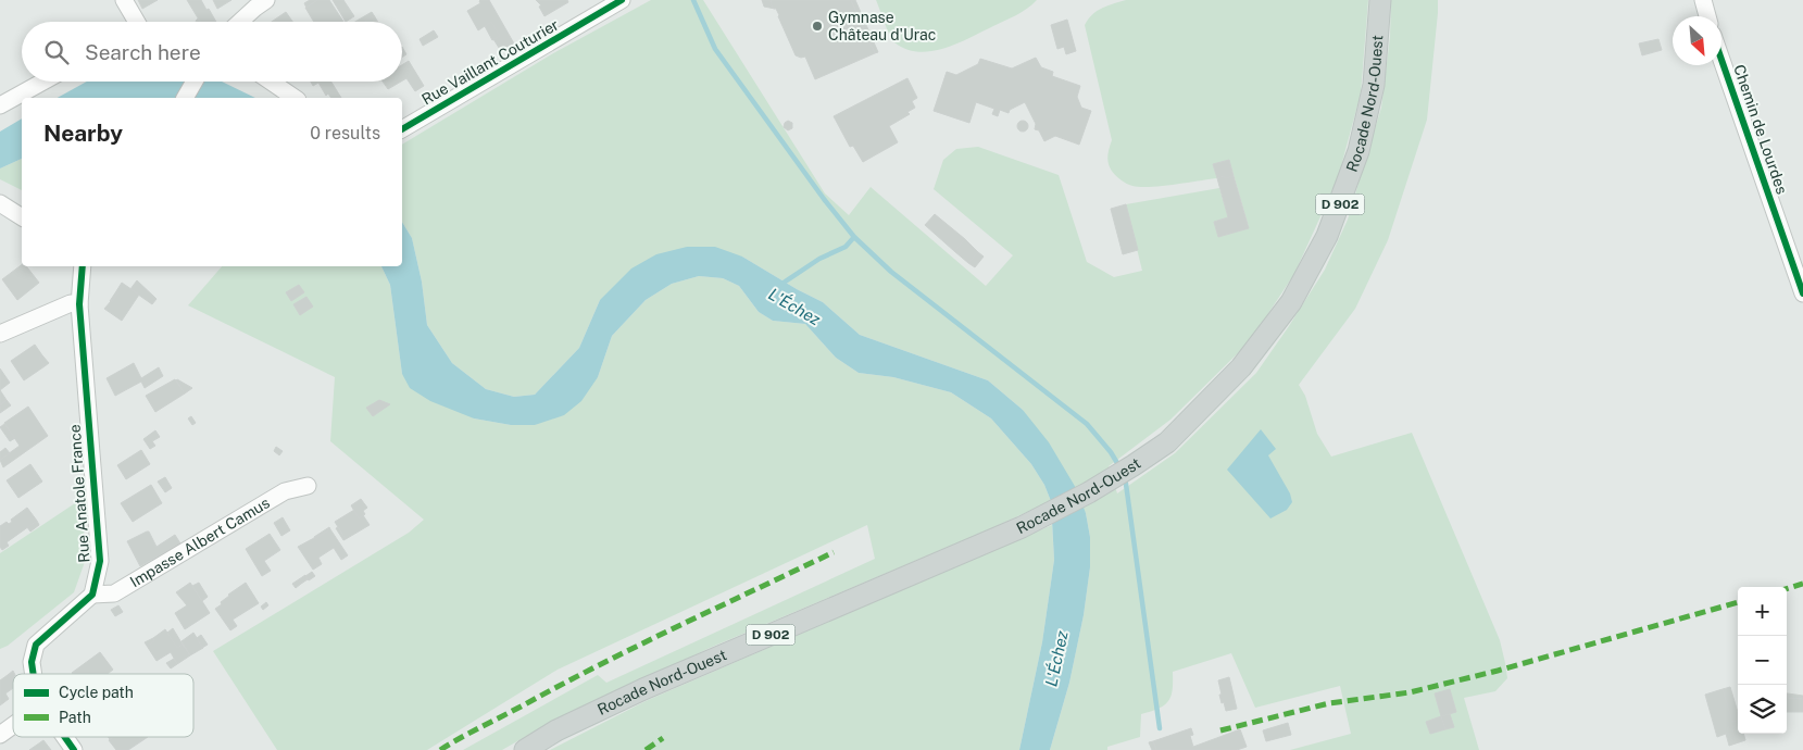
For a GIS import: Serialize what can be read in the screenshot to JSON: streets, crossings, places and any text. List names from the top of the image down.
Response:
{
  "streets": {
    "main road": ["Rocade Nord-Ouest", "D 902"],
    "street": [
      "Rue Vaillant Couturier",
      "Chemin de Lourdes",
      "Rue Anatole France",
      "Impasse Albert Camus"
    ]
  },
  "crossings": [
    ["Rue Anatole France", "Impasse Albert Camus"]
  ],
  "water": ["L'Échez"],
  "places": ["Gymnase Château d'Urac"],
  "legend": ["Cycle path", "Path"],
  "north": "bottom right",
  "page": {
    "search": "Search here",
    "heading": ["Nearby", "0 results"],
    "map_buttons": ["+", "−"]
  }
}
